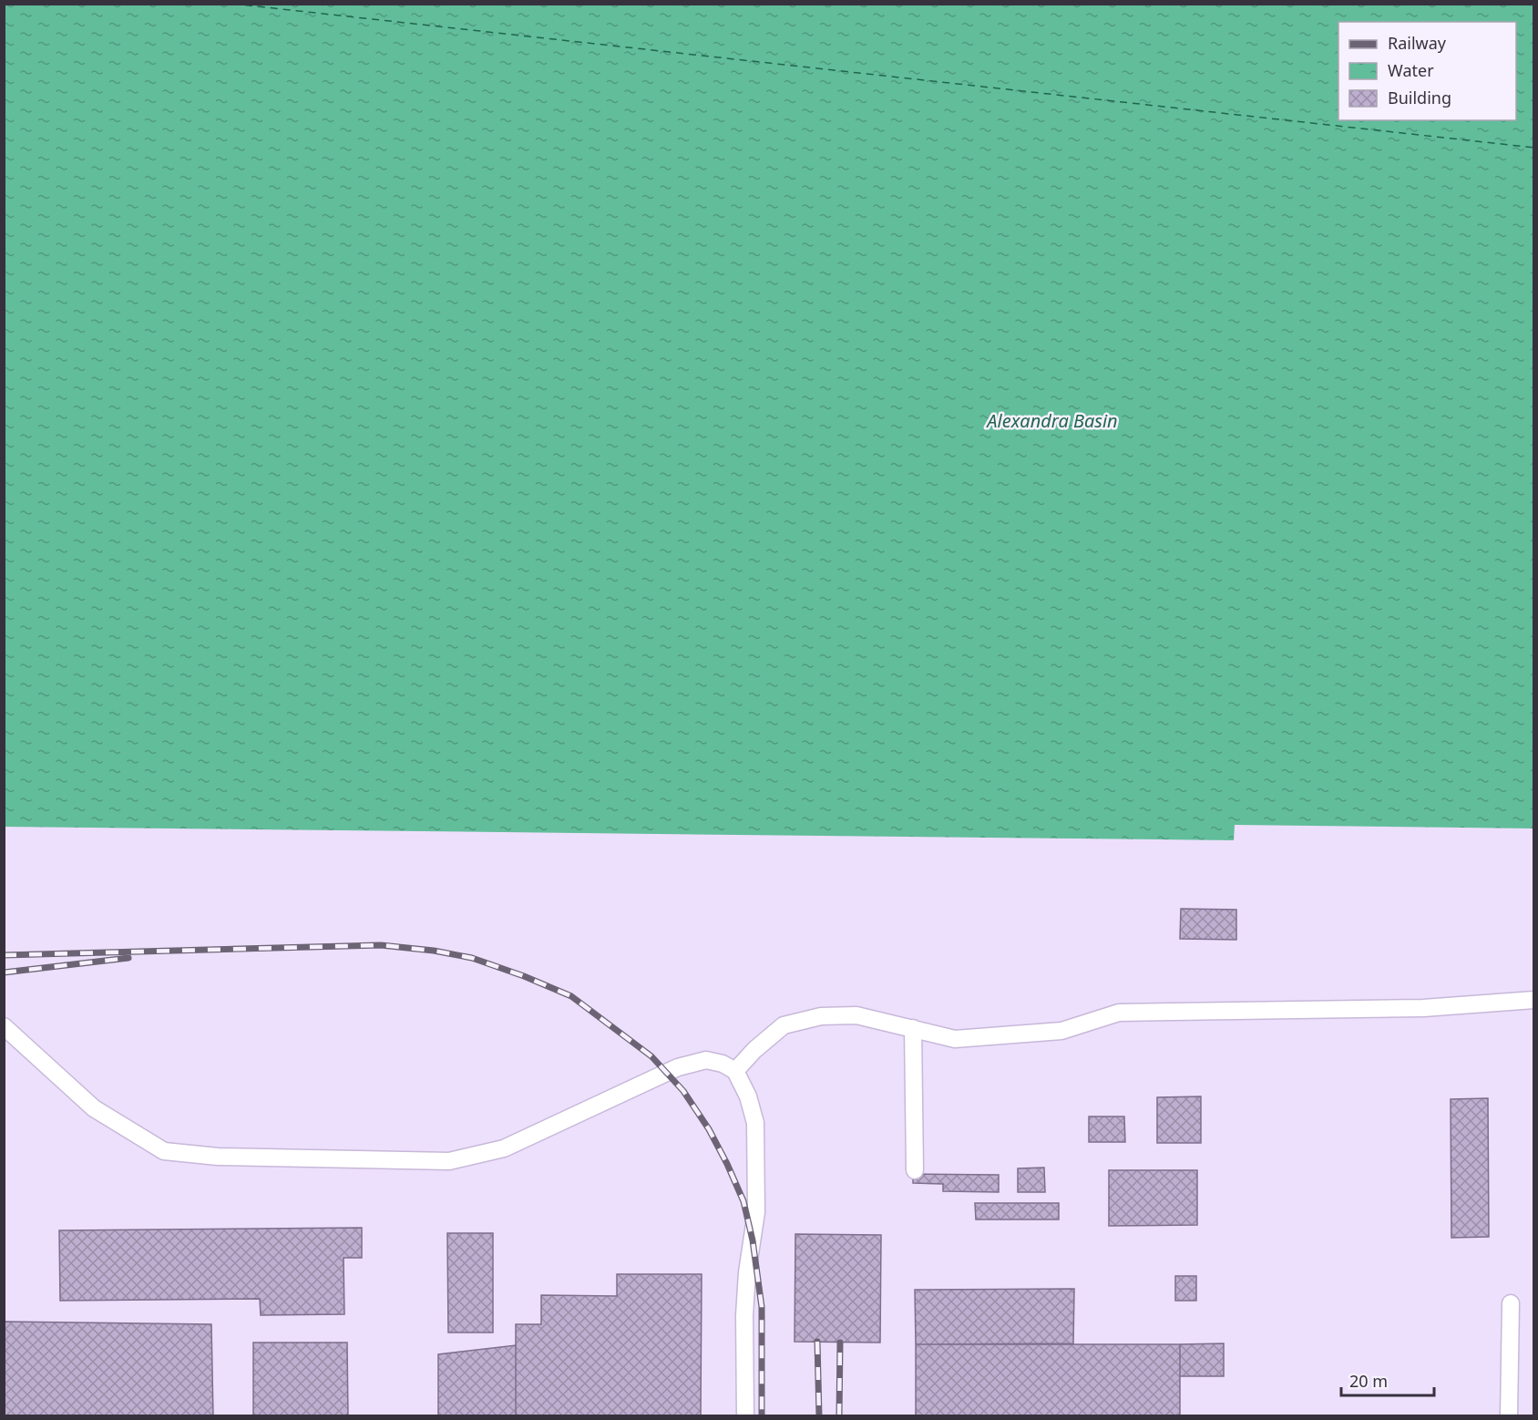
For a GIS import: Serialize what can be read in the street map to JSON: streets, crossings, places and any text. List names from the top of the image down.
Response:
{
  "water": ["Alexandra Basin"],
  "legend": ["Railway", "Water", "Building"],
  "scale_bar": "20 m"
}
